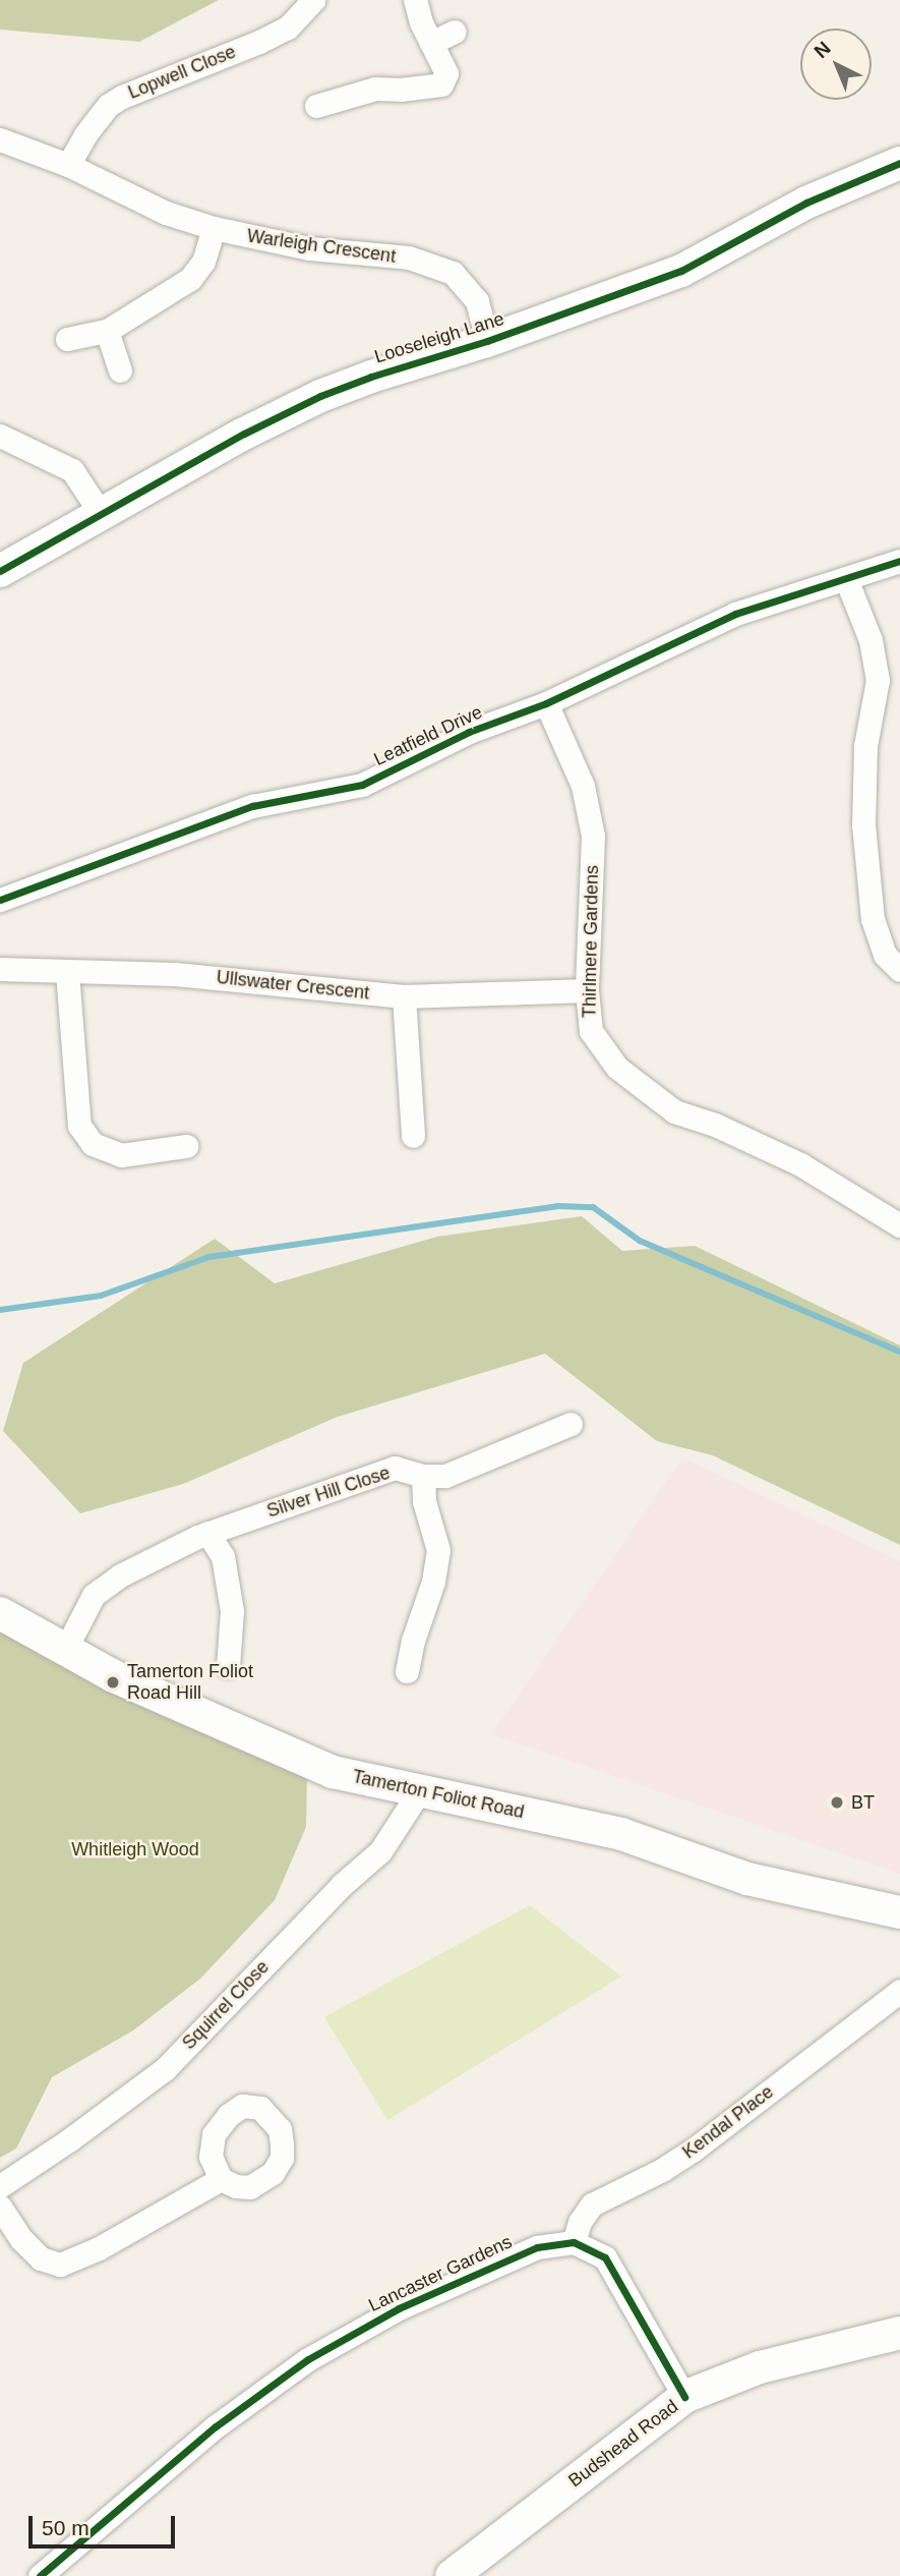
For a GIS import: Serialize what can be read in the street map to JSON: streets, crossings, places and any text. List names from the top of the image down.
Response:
{
  "streets": {
    "street": [
      "Lopwell Close",
      "Warleigh Crescent",
      "Looseleigh Lane",
      "Leatfield Drive",
      "Thirlmere Gardens",
      "Ullswater Crescent",
      "Silver Hill Close",
      "Tamerton Foliot Road",
      "Squirrel Close",
      "Kendal Place",
      "Lancaster Gardens",
      "Budshead Road"
    ]
  },
  "crossings": [
    ["Lopwell Close", "Warleigh Crescent"],
    ["Warleigh Crescent", "Looseleigh Lane"],
    ["Leatfield Drive", "Thirlmere Gardens"],
    ["Thirlmere Gardens", "Ullswater Crescent"],
    ["Silver Hill Close", "Tamerton Foliot Road"],
    ["Tamerton Foliot Road", "Squirrel Close"],
    ["Kendal Place", "Lancaster Gardens"]
  ],
  "parks": ["Whitleigh Wood"],
  "places": ["Tamerton Foliot Road Hill", "BT"],
  "scale_bar": "50 m",
  "north": "top left"
}
